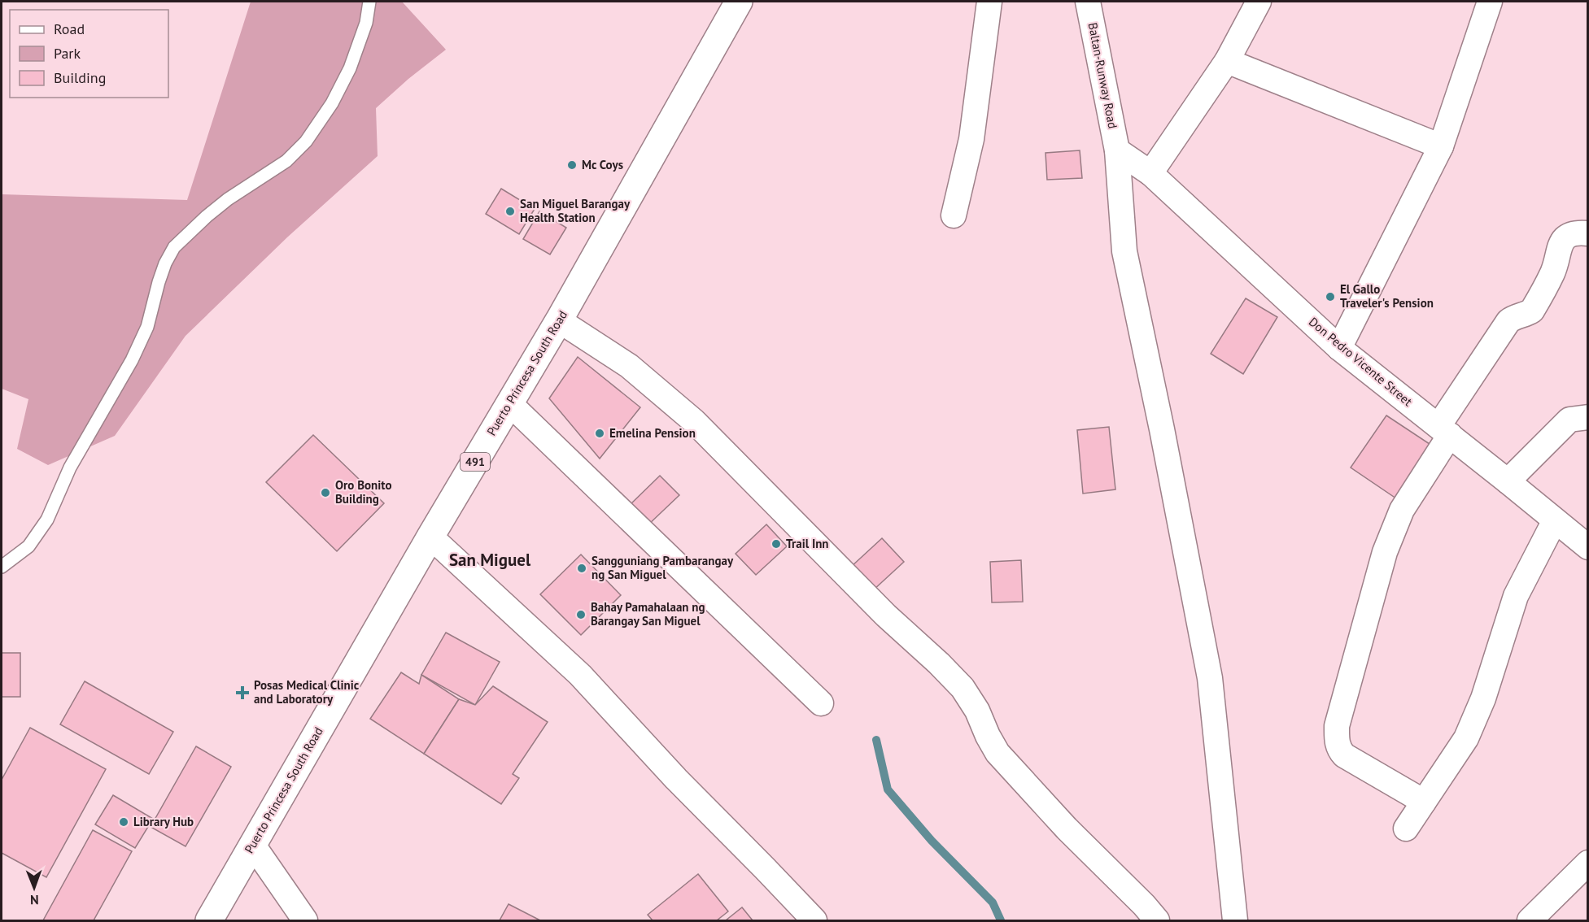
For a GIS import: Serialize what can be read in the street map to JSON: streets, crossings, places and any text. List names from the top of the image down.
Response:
{
  "streets": {
    "main road": ["Puerto Princesa South Road", "491"],
    "street": ["Baltan-Runway Road", "Don Pedro Vicente Street"]
  },
  "crossings": [
    ["Baltan-Runway Road", "Don Pedro Vicente Street"]
  ],
  "districts": ["San Miguel"],
  "places": {
    "other": [
      "Mc Coys",
      "San Miguel Barangay Health Station",
      "El Gallo Traveler's Pension",
      "Emelina Pension",
      "Oro Bonito Building",
      "Trail Inn",
      "Sangguniang Pambarangay ng San Miguel",
      "Bahay Pamahalaan ng Barangay San Miguel",
      "Library Hub"
    ],
    "health": ["Posas Medical Clinic and Laboratory"]
  },
  "legend": ["Road", "Park", "Building"],
  "north": "bottom"
}
